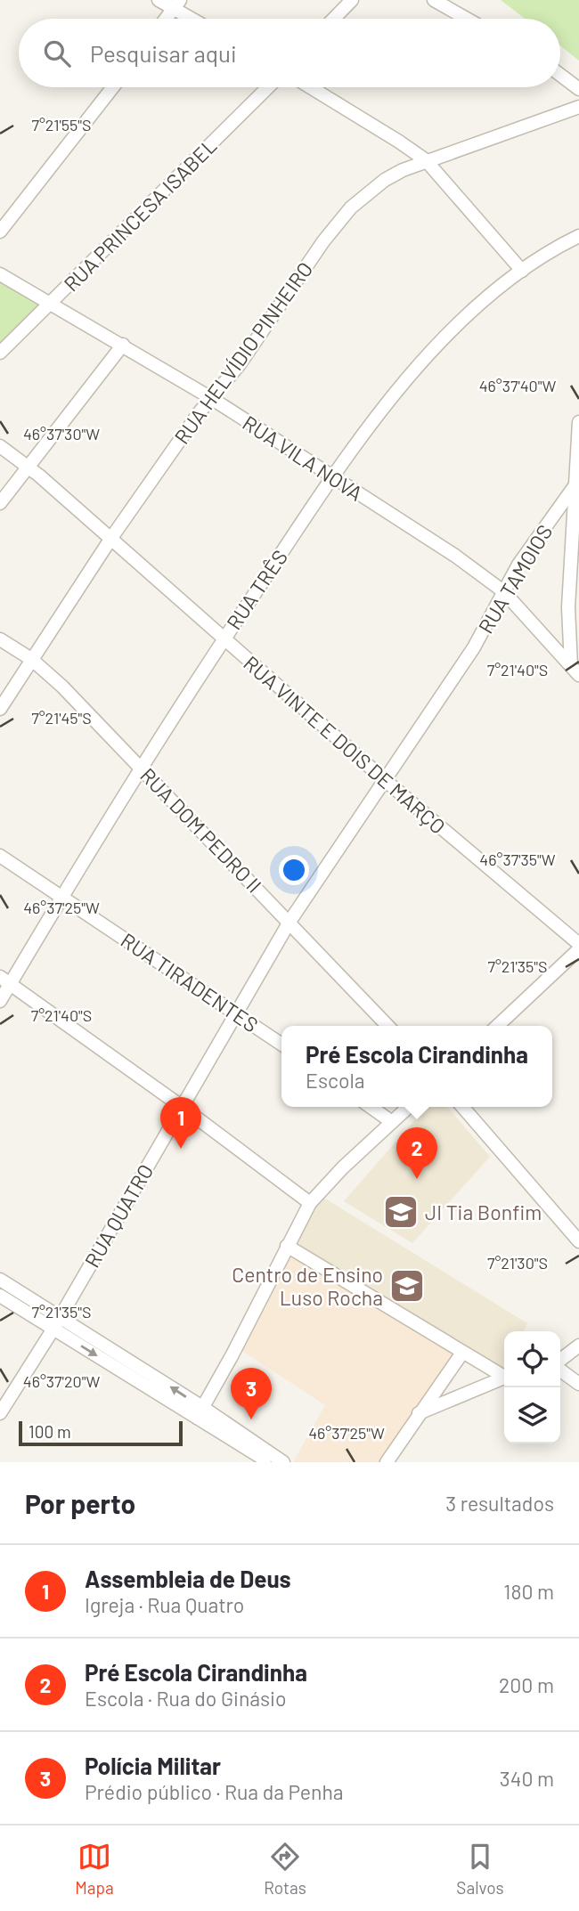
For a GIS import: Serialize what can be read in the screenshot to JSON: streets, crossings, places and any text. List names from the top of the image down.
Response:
{
  "streets": {
    "street": [
      "RUA PRINCESA ISABEL",
      "RUA HELVÍDIO PINHEIRO",
      "RUA VILA NOVA",
      "RUA TAMOIOS",
      "RUA TRÊS",
      "RUA VINTE E DOIS DE MARÇO",
      "RUA DOM PEDRO II",
      "RUA TIRADENTES",
      "RUA QUATRO"
    ]
  },
  "crossings": [
    ["RUA PRINCESA ISABEL", "RUA VILA NOVA"],
    ["RUA HELVÍDIO PINHEIRO", "RUA VILA NOVA"],
    ["RUA HELVÍDIO PINHEIRO", "RUA VINTE E DOIS DE MARÇO"],
    ["RUA HELVÍDIO PINHEIRO", "RUA DOM PEDRO II"],
    ["RUA VILA NOVA", "RUA TAMOIOS"],
    ["RUA VILA NOVA", "RUA TRÊS"],
    ["RUA TAMOIOS", "RUA VINTE E DOIS DE MARÇO"],
    ["RUA TAMOIOS", "RUA DOM PEDRO II"],
    ["RUA TAMOIOS", "RUA QUATRO"],
    ["RUA TRÊS", "RUA VINTE E DOIS DE MARÇO"],
    ["RUA TRÊS", "RUA DOM PEDRO II"],
    ["RUA TRÊS", "RUA TIRADENTES"],
    ["RUA DOM PEDRO II", "RUA QUATRO"],
    ["RUA TIRADENTES", "RUA QUATRO"]
  ],
  "places": {
    "school or university": ["JI Tia Bonfim", "Centro de Ensino Luso Rocha"]
  },
  "scale_bar": "100 m",
  "page": {
    "search": "Pesquisar aqui",
    "popup": ["Pré Escola Cirandinha", "Escola"],
    "pins": ["1", "2", "3"],
    "scale": "100 m",
    "heading": ["Por perto", "3 resultados"],
    "list": [
      {
        "mark": "1",
        "name": "Assembleia de Deus",
        "note": "Igreja · Rua Quatro",
        "value": "180 m"
      },
      {
        "mark": "2",
        "name": "Pré Escola Cirandinha",
        "note": "Escola · Rua do Ginásio",
        "value": "200 m"
      },
      {
        "mark": "3",
        "name": "Polícia Militar",
        "note": "Prédio público · Rua da Penha",
        "value": "340 m"
      }
    ],
    "nav": ["Mapa", "Rotas", "Salvos"]
  },
  "coordinates": [
    "7°21'55\"S",
    "46°37'40\"W",
    "46°37'30\"W",
    "7°21'40\"S",
    "7°21'45\"S",
    "46°37'35\"W",
    "46°37'25\"W",
    "7°21'35\"S",
    "7°21'30\"S",
    "46°37'20\"W"
  ]
}
